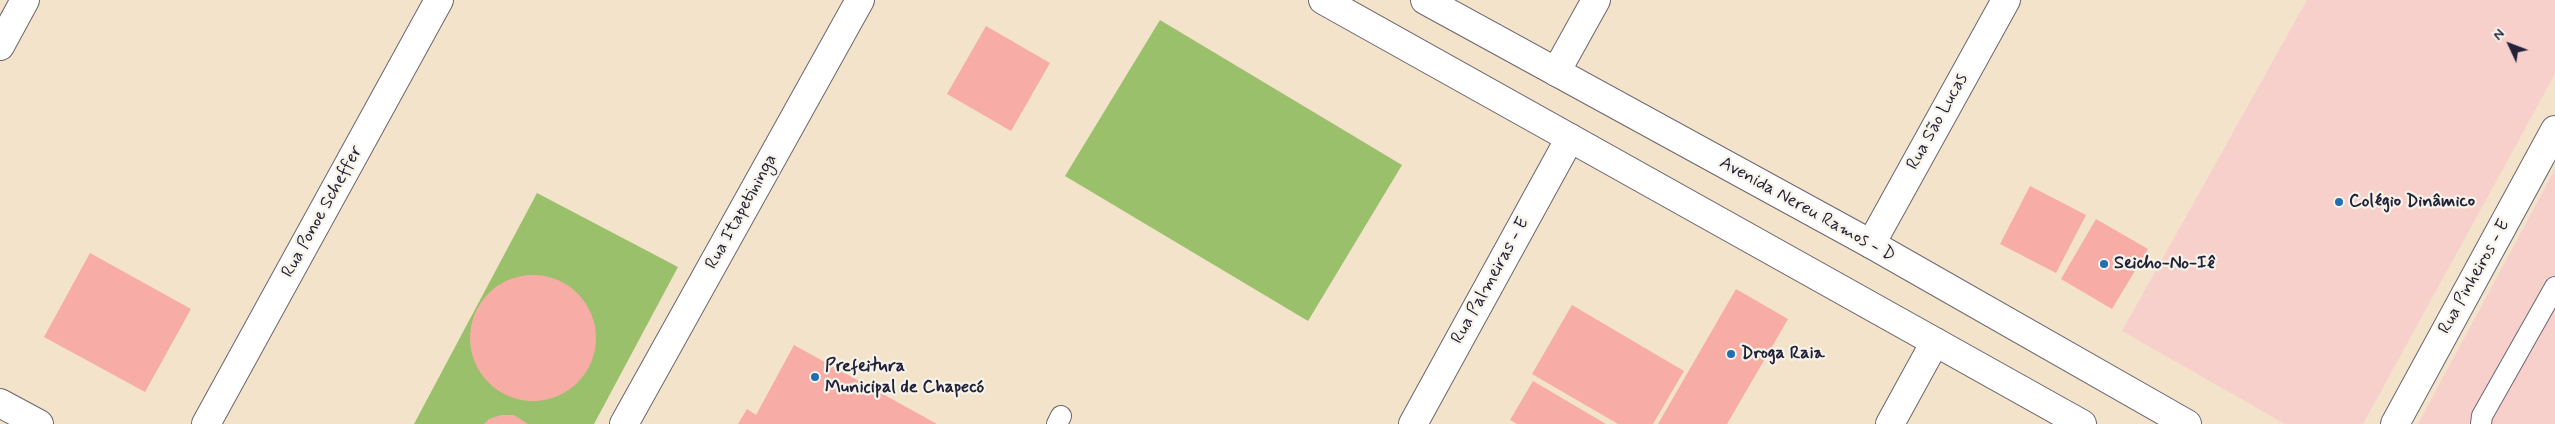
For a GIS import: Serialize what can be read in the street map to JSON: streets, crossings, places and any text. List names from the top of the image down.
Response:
{
  "streets": {
    "street": [
      "Rua São Lucas",
      "Avenida Nereu Ramos - D",
      "Rua Ponoe Scheffer",
      "Rua Itapetininga",
      "Rua Pinheiros - E",
      "Rua Palmeiras - E"
    ]
  },
  "crossings": [
    ["Rua São Lucas", "Avenida Nereu Ramos - D"]
  ],
  "places": [
    "Colégio Dinâmico",
    "Seicho-No-Iê",
    "Droga Raia",
    "Prefeitura Municipal de Chapecó"
  ],
  "north": "top left"
}
